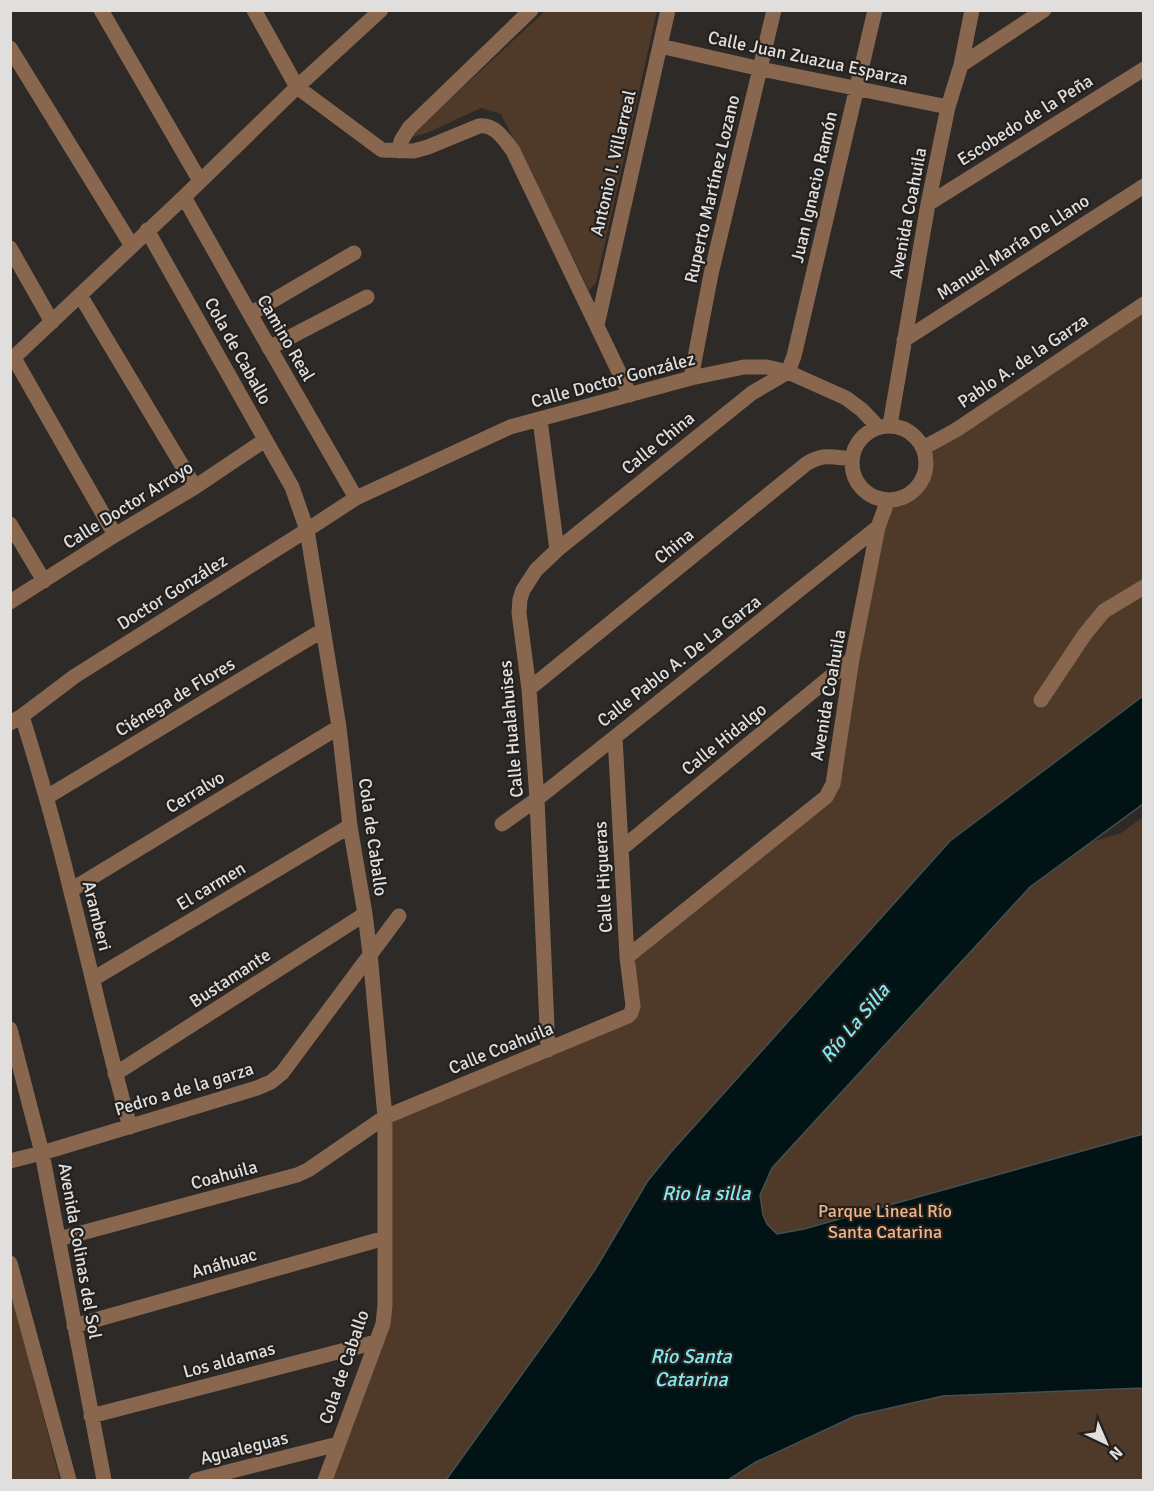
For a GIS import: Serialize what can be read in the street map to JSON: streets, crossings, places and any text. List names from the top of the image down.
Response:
{
  "streets": {
    "street": [
      "Calle Juan Zuazua Esparza",
      "Escobedo de la Peña",
      "Antonio I. Villarreal",
      "Juan Ignacio Ramón",
      "Ruperto Martínez Lozano",
      "Avenida Coahuila",
      "Manuel María De Llano",
      "Camino Real",
      "Cola de Caballo",
      "Pablo A. de la Garza",
      "Calle Doctor González",
      "Calle China",
      "Calle Doctor Arroyo",
      "China",
      "Doctor González",
      "Calle Pablo A. De La Garza",
      "Ciénega de Flores",
      "Calle Hualahuises",
      "Calle Hidalgo",
      "Cerralvo",
      "Calle Higueras",
      "El carmen",
      "Aramberi",
      "Bustamante",
      "Calle Coahuila",
      "Pedro a de la garza",
      "Coahuila",
      "Avenida Colinas del Sol",
      "Anáhuac",
      "Los aldamas",
      "Agualeguas"
    ]
  },
  "crossings": [
    ["Calle Juan Zuazua Esparza", "Antonio I. Villarreal"],
    ["Calle Juan Zuazua Esparza", "Juan Ignacio Ramón"],
    ["Calle Juan Zuazua Esparza", "Ruperto Martínez Lozano"],
    ["Calle Juan Zuazua Esparza", "Avenida Coahuila"],
    ["Escobedo de la Peña", "Avenida Coahuila"],
    ["Juan Ignacio Ramón", "Calle Doctor González"],
    ["Juan Ignacio Ramón", "Calle China"],
    ["Ruperto Martínez Lozano", "Calle Doctor González"],
    ["Avenida Coahuila", "Manuel María De Llano"],
    ["Avenida Coahuila", "Pablo A. de la Garza"],
    ["Avenida Coahuila", "Calle Doctor González"],
    ["Avenida Coahuila", "China"],
    ["Avenida Coahuila", "Calle Pablo A. De La Garza"],
    ["Avenida Coahuila", "Calle Hidalgo"],
    ["Avenida Coahuila", "Calle Higueras"],
    ["Camino Real", "Calle Doctor González"],
    ["Camino Real", "Doctor González"],
    ["Cola de Caballo", "Calle Doctor Arroyo"],
    ["Cola de Caballo", "Doctor González"],
    ["Cola de Caballo", "Ciénega de Flores"],
    ["Cola de Caballo", "Cerralvo"],
    ["Cola de Caballo", "El carmen"],
    ["Cola de Caballo", "Bustamante"],
    ["Cola de Caballo", "Calle Coahuila"],
    ["Cola de Caballo", "Pedro a de la garza"],
    ["Cola de Caballo", "Coahuila"],
    ["Cola de Caballo", "Anáhuac"],
    ["Cola de Caballo", "Los aldamas"],
    ["Cola de Caballo", "Agualeguas"],
    ["Pablo A. de la Garza", "Calle Doctor González"],
    ["Pablo A. de la Garza", "China"],
    ["Calle Doctor González", "Calle China"],
    ["Calle Doctor González", "China"],
    ["Calle Doctor González", "Doctor González"],
    ["Calle China", "Calle Hualahuises"],
    ["China", "Calle Hualahuises"],
    ["Doctor González", "Aramberi"],
    ["Calle Pablo A. De La Garza", "Calle Hualahuises"],
    ["Calle Pablo A. De La Garza", "Calle Higueras"],
    ["Ciénega de Flores", "Aramberi"],
    ["Calle Hualahuises", "Calle Coahuila"],
    ["Calle Hidalgo", "Calle Higueras"],
    ["Cerralvo", "Aramberi"],
    ["Calle Higueras", "Calle Coahuila"],
    ["El carmen", "Aramberi"],
    ["Aramberi", "Bustamante"],
    ["Aramberi", "Pedro a de la garza"],
    ["Calle Coahuila", "Coahuila"],
    ["Pedro a de la garza", "Avenida Colinas del Sol"],
    ["Coahuila", "Avenida Colinas del Sol"],
    ["Avenida Colinas del Sol", "Anáhuac"],
    ["Avenida Colinas del Sol", "Los aldamas"]
  ],
  "water": ["Río La Silla", "Rio la silla", "Río Santa Catarina"],
  "parks": ["Parque Lineal Río Santa Catarina"],
  "north": "bottom right"
}
